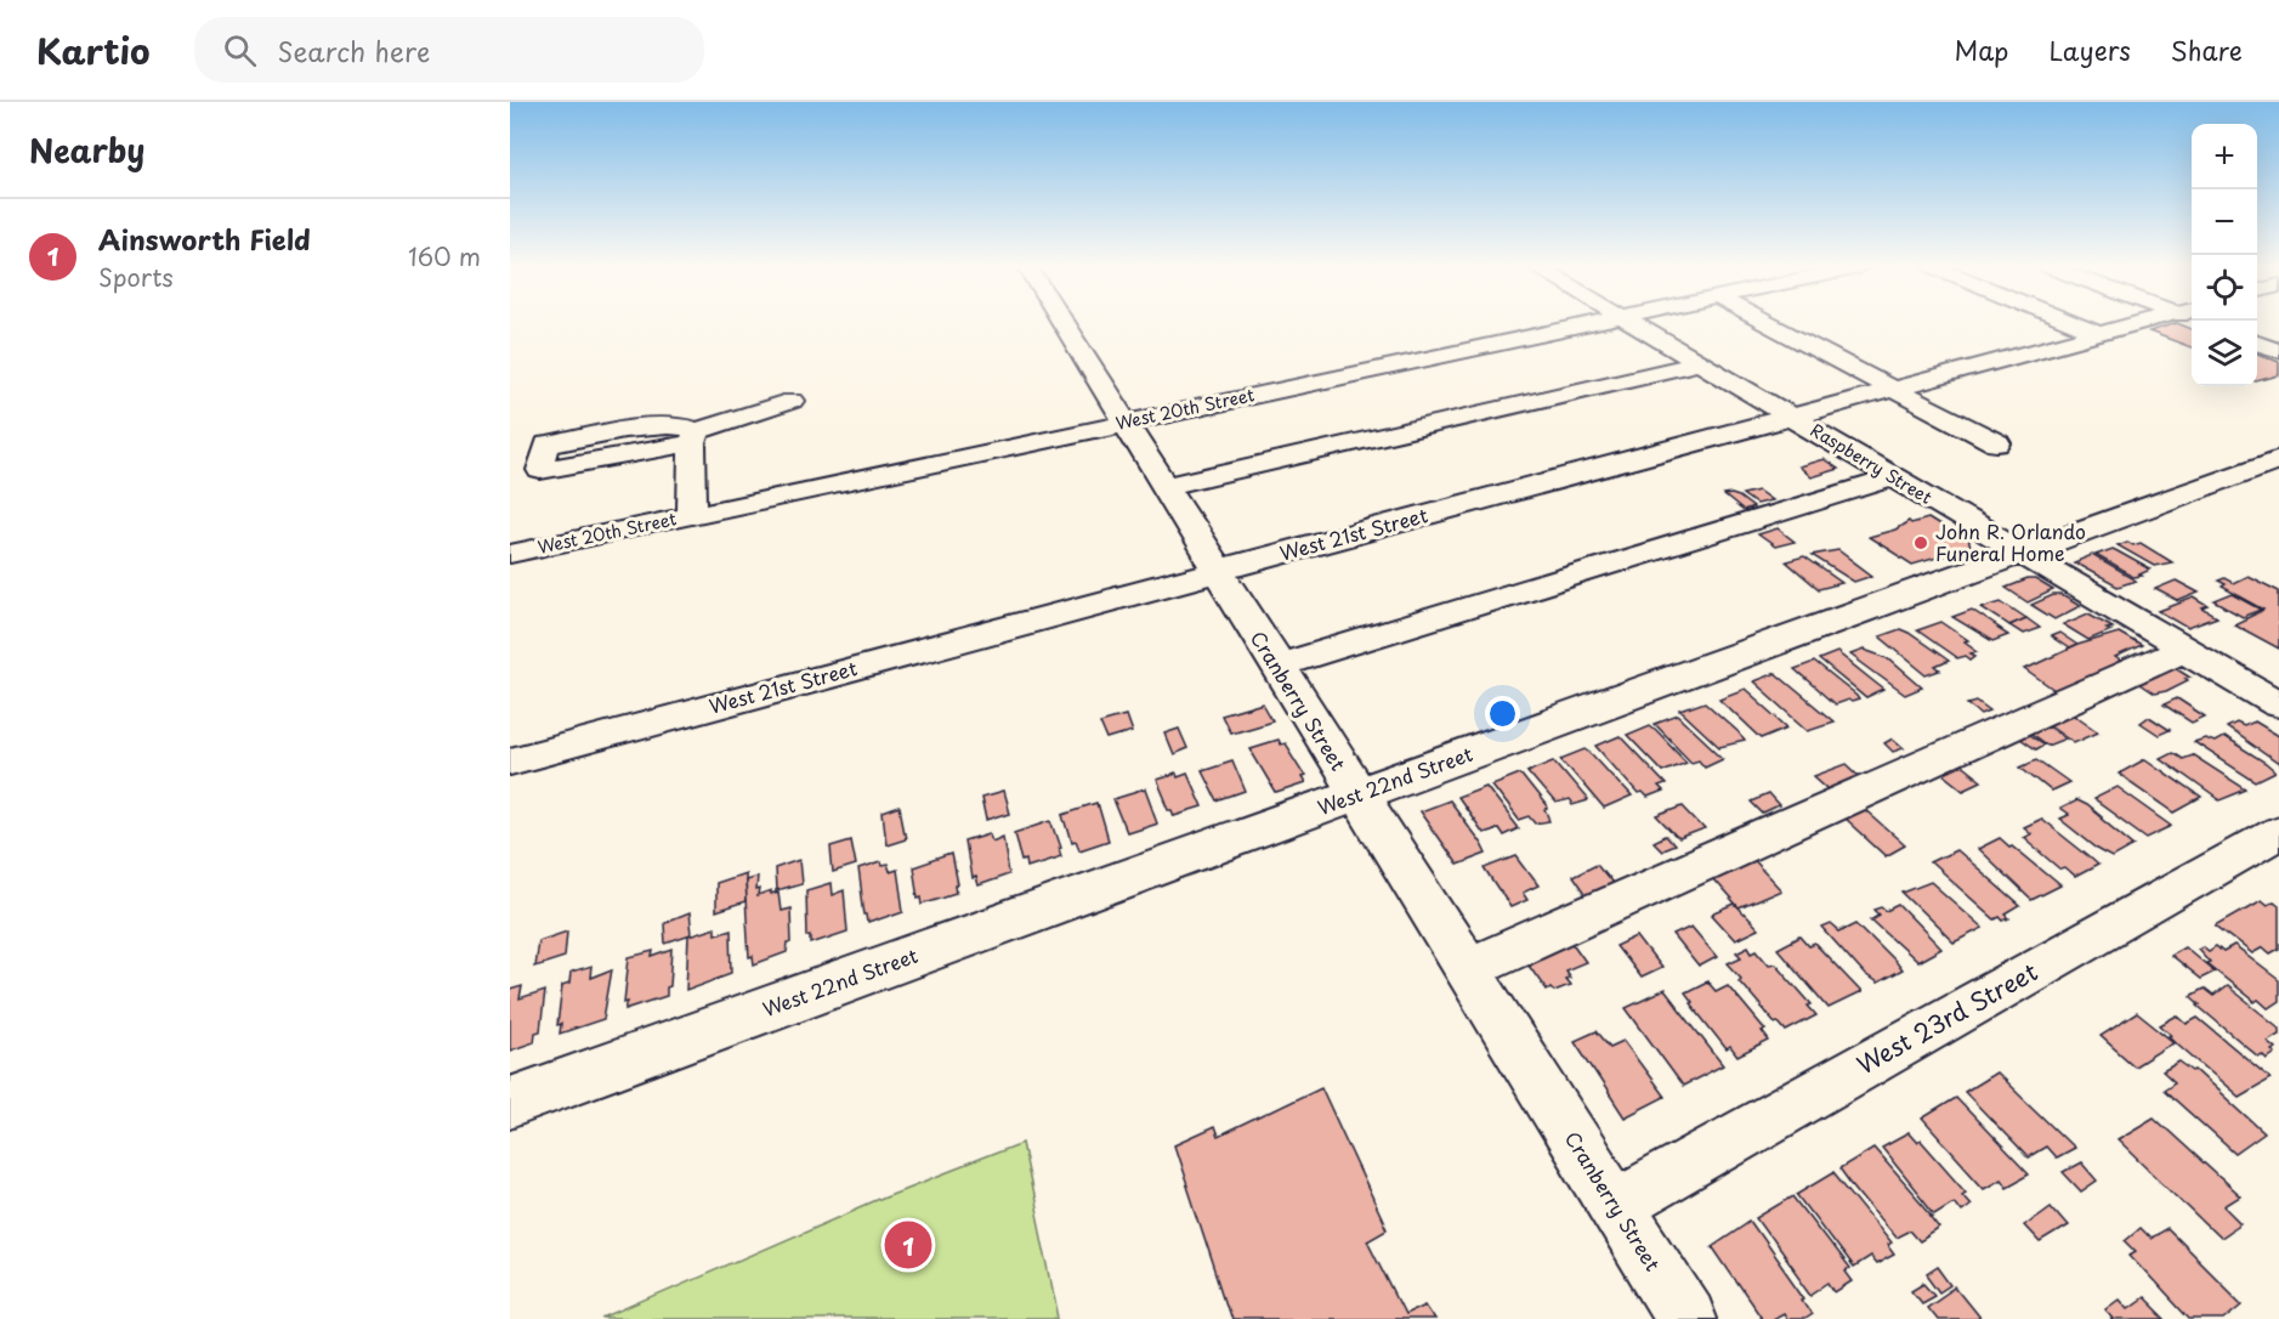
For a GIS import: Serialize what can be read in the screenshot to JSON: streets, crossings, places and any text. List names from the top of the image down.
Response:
{
  "streets": {
    "street": [
      "West 20th Street",
      "Raspberry Street",
      "West 21st Street",
      "Cranberry Street",
      "West 22nd Street",
      "West 23rd Street"
    ]
  },
  "crossings": [
    ["West 20th Street", "Cranberry Street"],
    ["Raspberry Street", "West 21st Street"],
    ["Raspberry Street", "West 22nd Street"],
    ["West 21st Street", "Cranberry Street"],
    ["Cranberry Street", "West 22nd Street"],
    ["Cranberry Street", "West 23rd Street"]
  ],
  "places": ["John R. Orlando Funeral Home"],
  "page": {
    "header": "Kartio",
    "search": "Search here",
    "nav": ["Map", "Layers", "Share"],
    "heading": "Nearby",
    "map_buttons": ["+", "−"],
    "list": [
      {
        "mark": "1",
        "name": "Ainsworth Field",
        "note": "Sports",
        "value": "160 m"
      }
    ],
    "pins": "1"
  }
}
